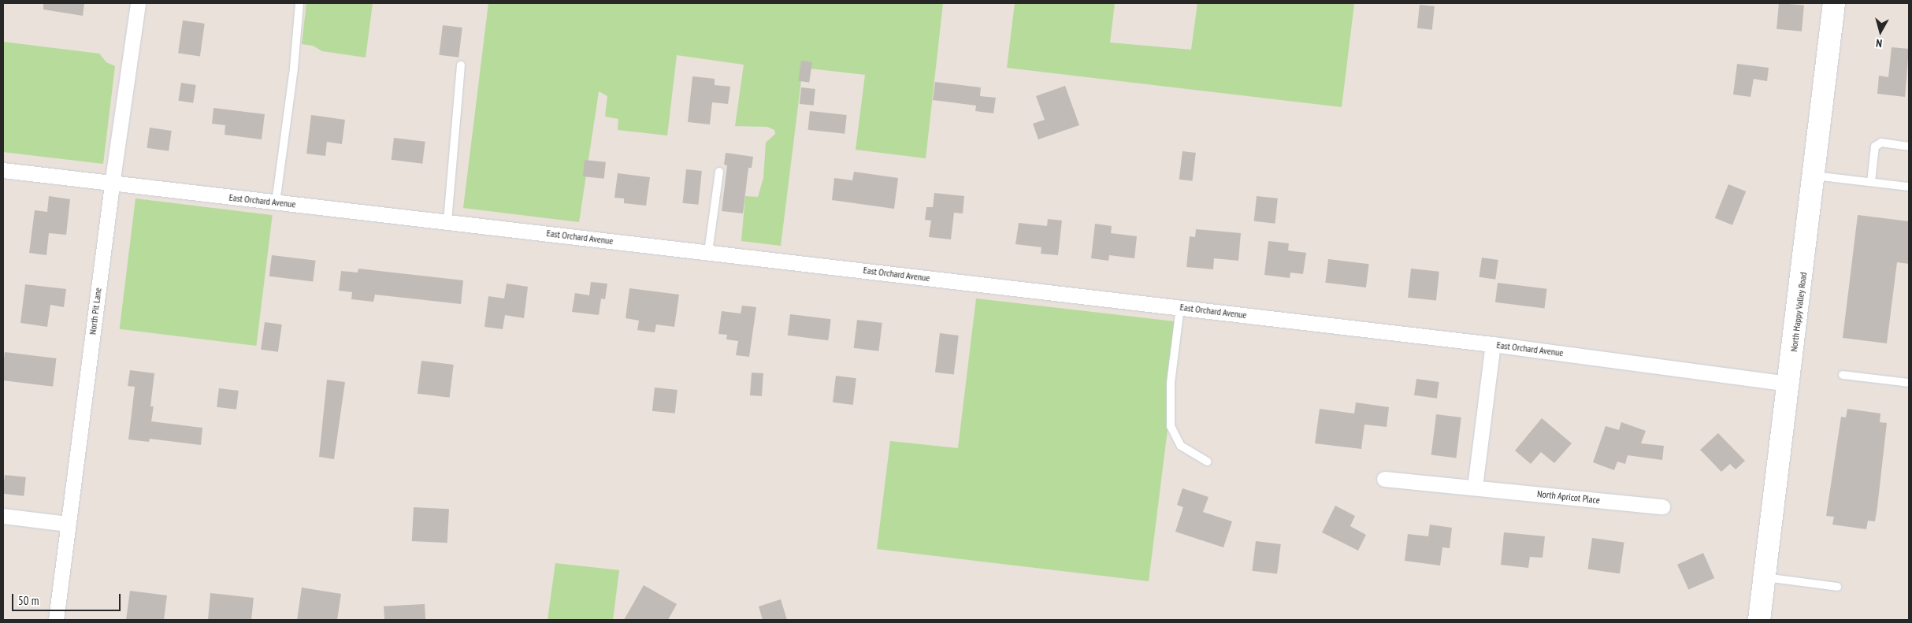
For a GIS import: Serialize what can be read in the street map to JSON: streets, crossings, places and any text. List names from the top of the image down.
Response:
{
  "streets": {
    "main road": ["North Happy Valley Road"],
    "street": ["East Orchard Avenue", "North Pit Lane", "North Apricot Place"]
  },
  "crossings": [
    ["East Orchard Avenue", "North Pit Lane"],
    ["East Orchard Avenue", "North Happy Valley Road"]
  ],
  "scale_bar": "50 m",
  "north": "bottom"
}
